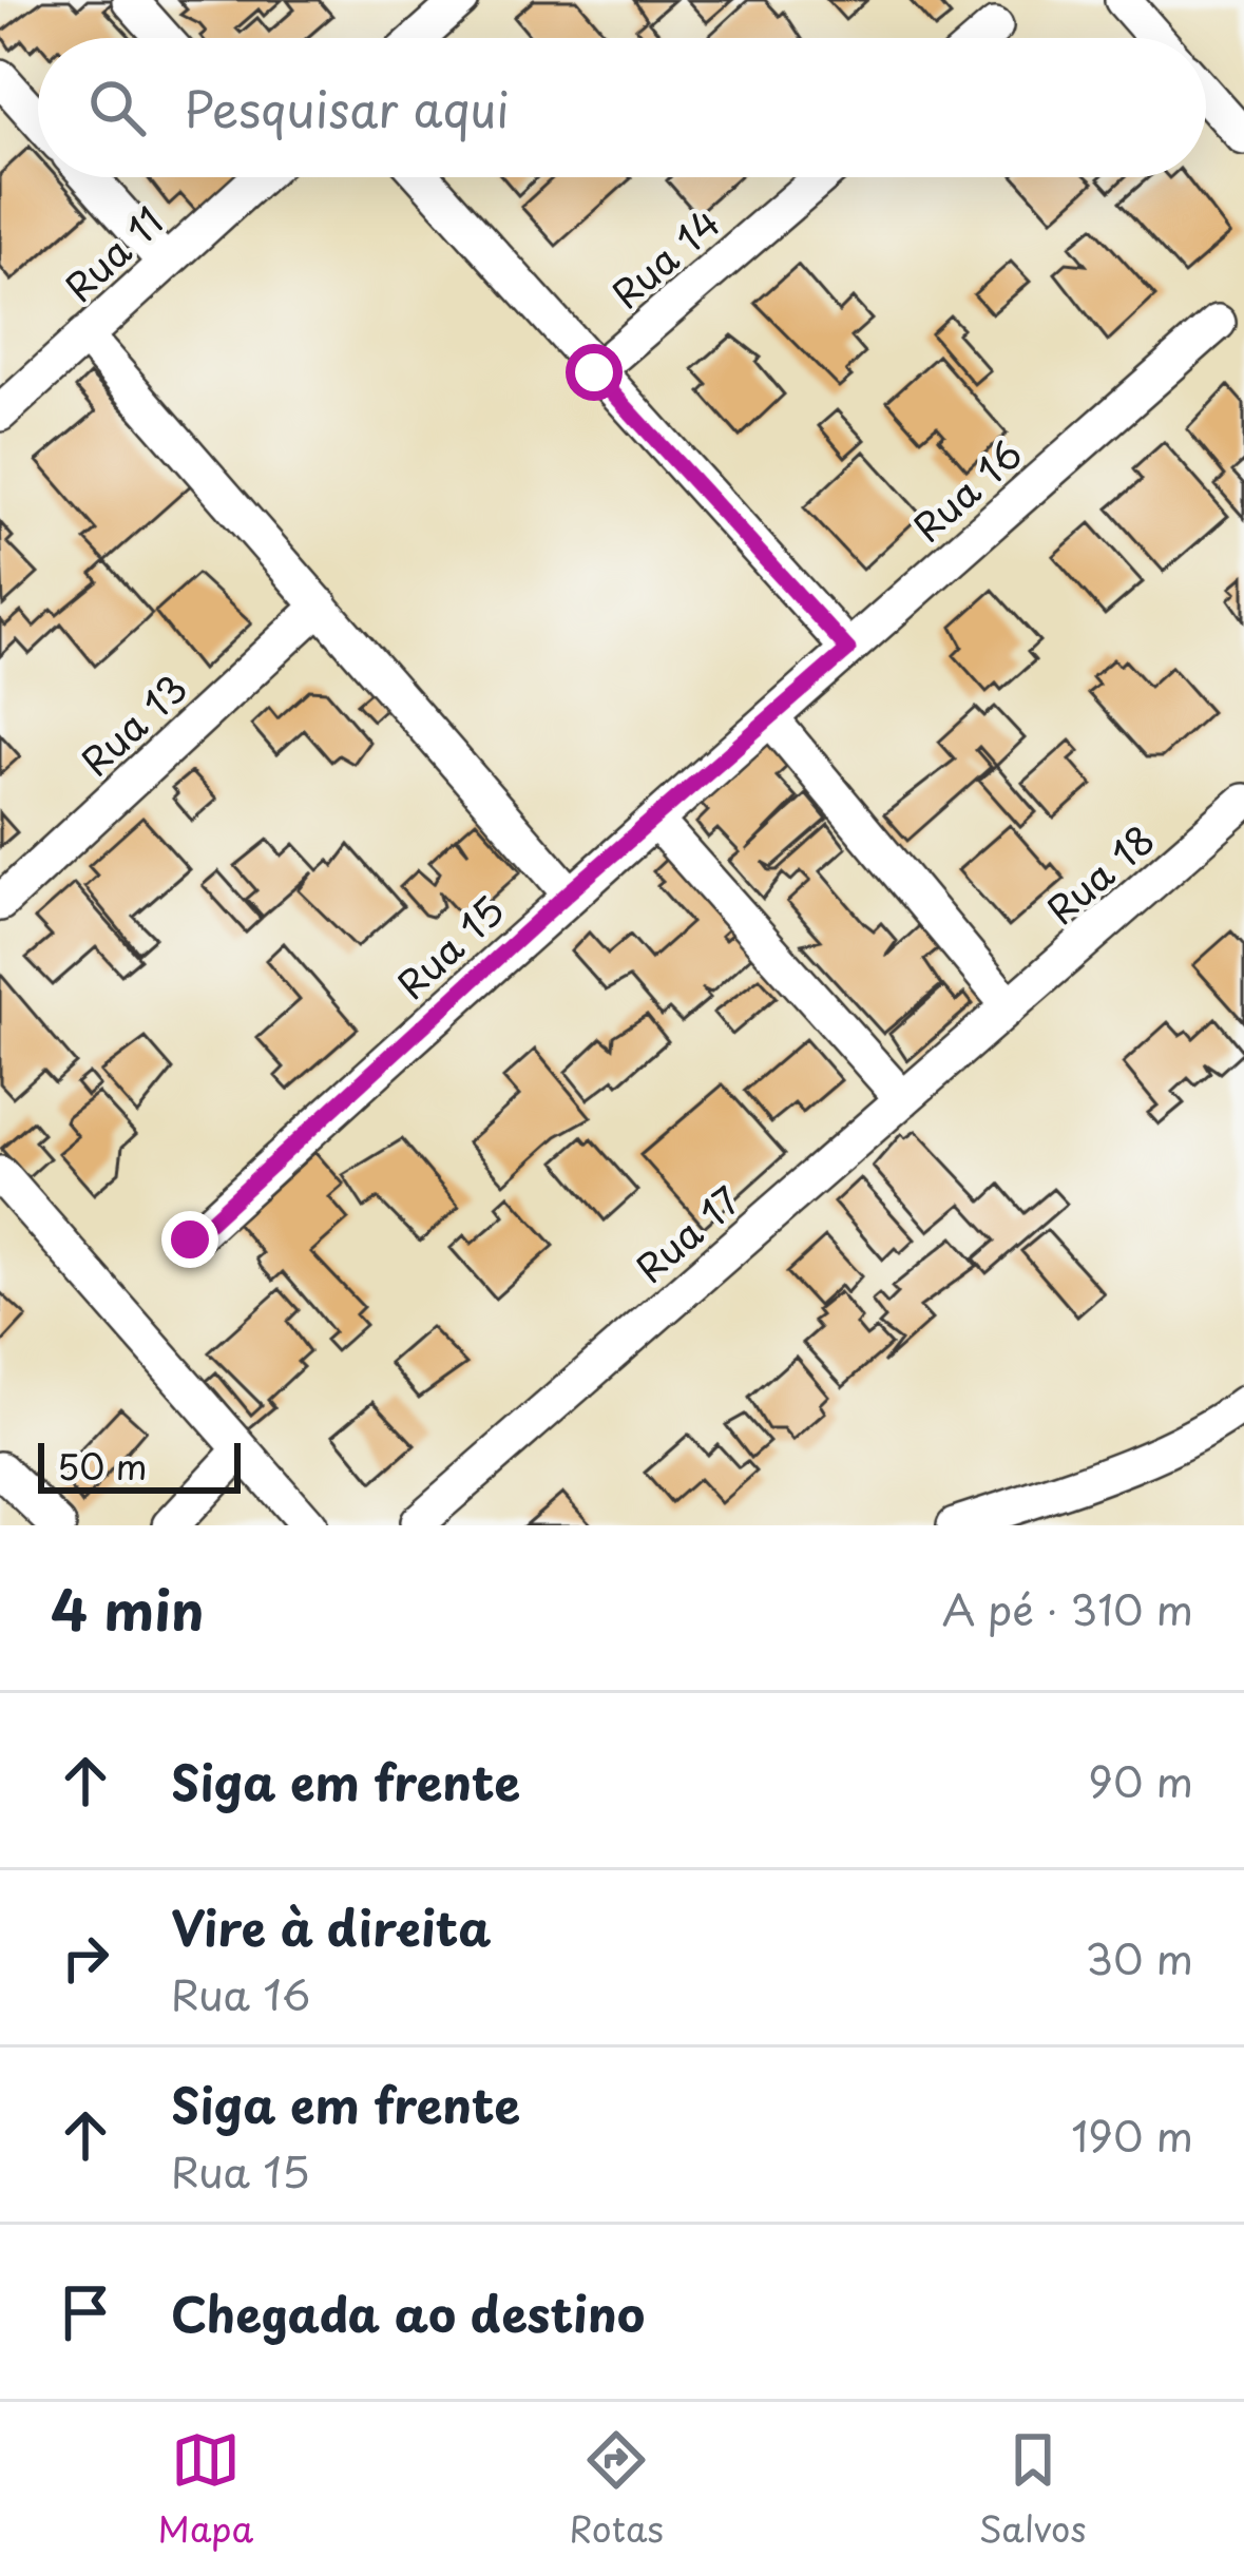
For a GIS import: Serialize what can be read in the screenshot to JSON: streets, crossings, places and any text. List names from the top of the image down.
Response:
{
  "streets": {
    "street": [
      "Rua 11",
      "Rua 14",
      "Rua 16",
      "Rua 13",
      "Rua 18",
      "Rua 15",
      "Rua 17"
    ]
  },
  "crossings": [
    ["Rua 16", "Rua 15"],
    ["Rua 18", "Rua 17"]
  ],
  "scale_bar": "50 m",
  "page": {
    "search": "Pesquisar aqui",
    "scale": "50 m",
    "heading": ["4 min", "A pé · 310 m"],
    "list": [
      ["Siga em frente", "90 m"],
      ["Vire à direita", "Rua 16", "30 m"],
      ["Siga em frente", "Rua 15", "190 m"],
      "Chegada ao destino"
    ],
    "nav": ["Mapa", "Rotas", "Salvos"]
  }
}
